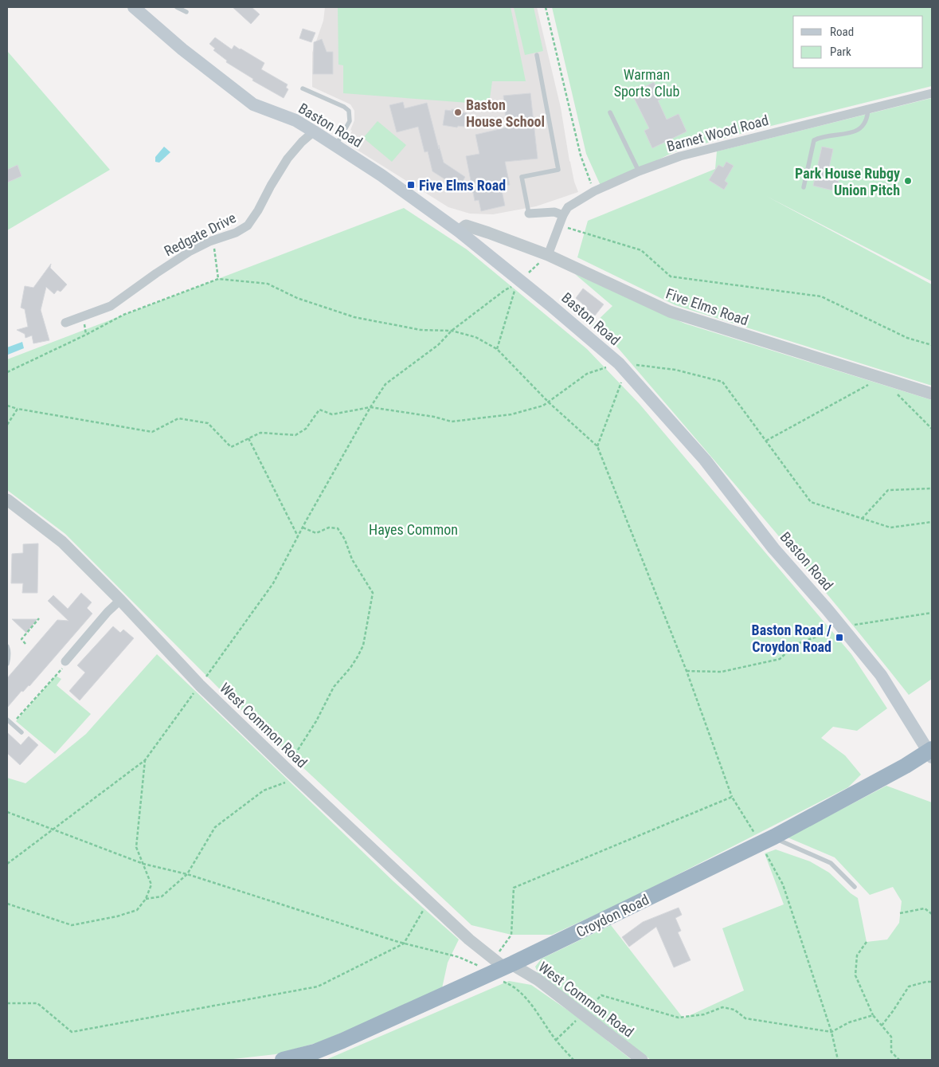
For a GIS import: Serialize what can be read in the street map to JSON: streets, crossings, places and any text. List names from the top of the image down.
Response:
{
  "streets": {
    "highway": ["Croydon Road"],
    "main road": ["Baston Road"],
    "street": [
      "Barnet Wood Road",
      "Redgate Drive",
      "Five Elms Road",
      "West Common Road"
    ]
  },
  "crossings": [
    ["Baston Road", "Redgate Drive"],
    ["Baston Road", "Five Elms Road"],
    ["Baston Road", "Croydon Road"],
    ["Barnet Wood Road", "Five Elms Road"],
    ["West Common Road", "Croydon Road"]
  ],
  "parks": ["Warman Sports Club", "Hayes Common"],
  "places": {
    "other": ["Baston House School", "Park House Rubgy Union Pitch"],
    "transit": ["Five Elms Road", "Baston Road / Croydon Road"]
  },
  "legend": ["Road", "Park"]
}
